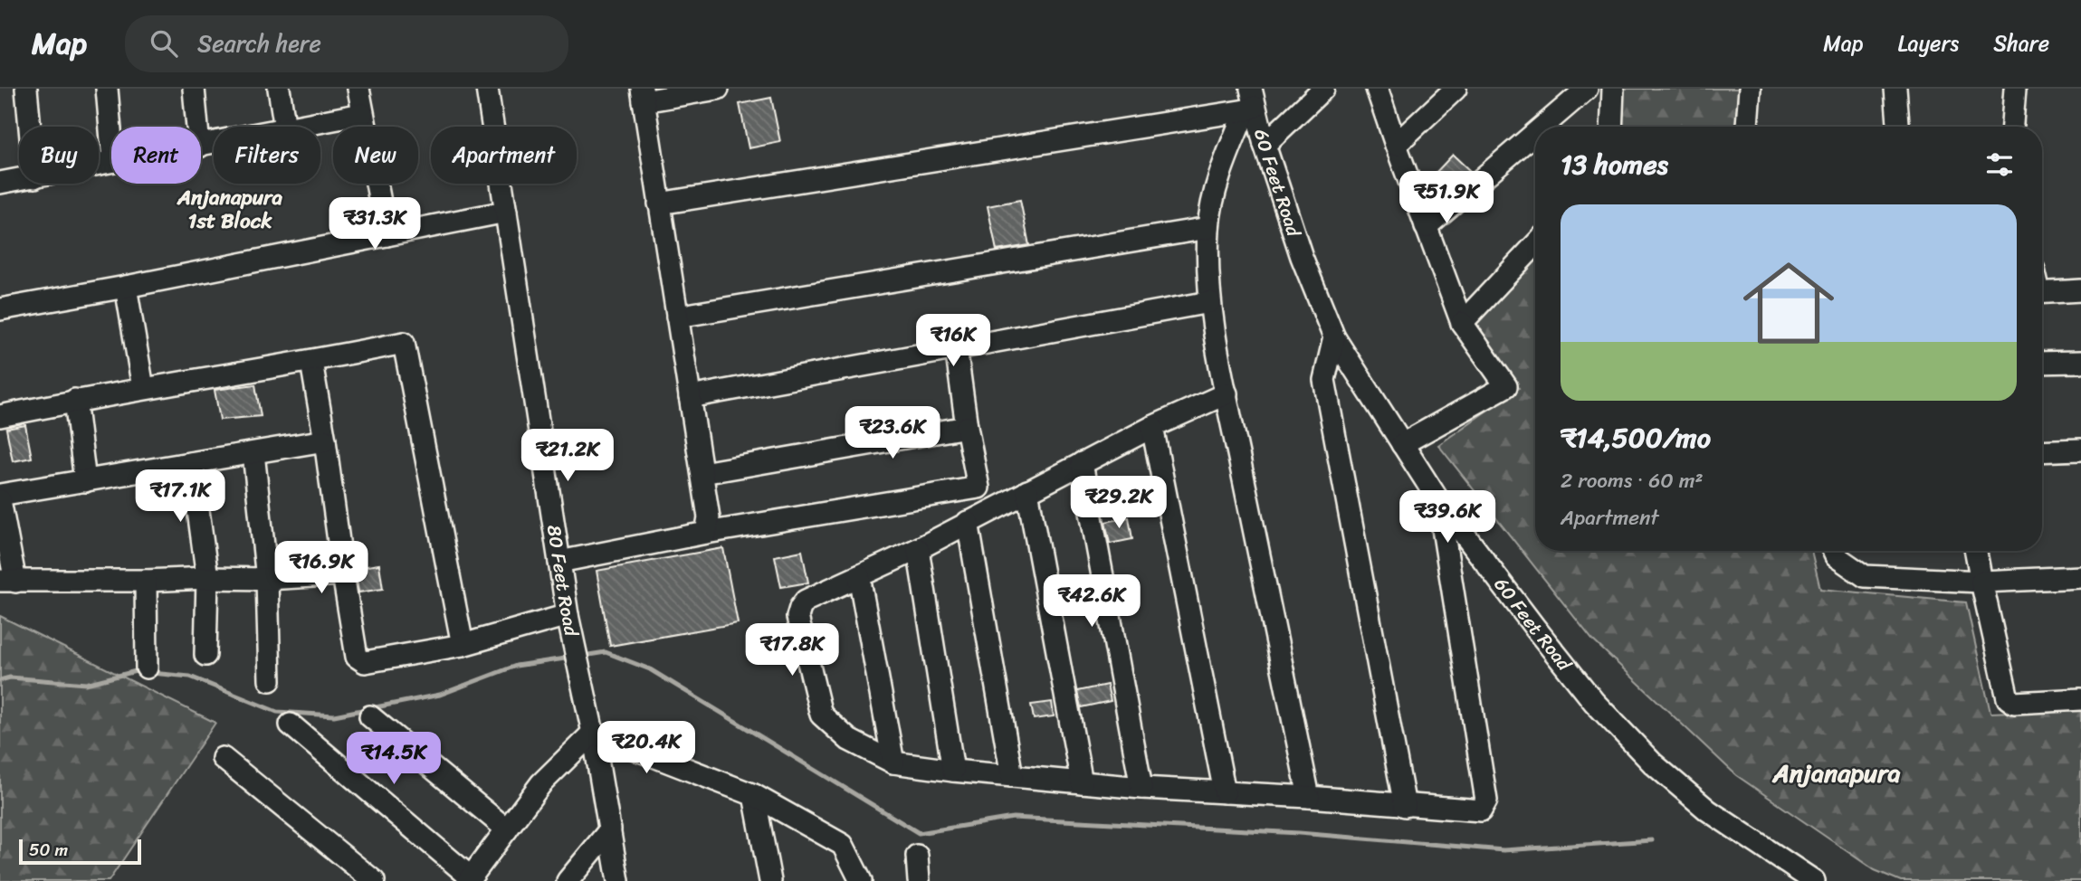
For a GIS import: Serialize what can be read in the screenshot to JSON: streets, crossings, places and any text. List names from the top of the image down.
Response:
{
  "streets": {
    "street": ["60 Feet Road", "80 Feet Road"]
  },
  "districts": ["Anjanapura 1st Block", "Anjanapura"],
  "scale_bar": "50 m",
  "page": {
    "header": "Map",
    "search": "Search here",
    "nav": ["Map", "Layers", "Share"],
    "chip": [
      "Buy",
      "Rent",
      "Filters",
      "New",
      "Apartment"
    ],
    "heading": "13 homes",
    "price": [
      "₹51.9K",
      "₹31.3K",
      "₹16K",
      "₹23.6K",
      "₹21.2K",
      "₹17.1K",
      "₹29.2K",
      "₹39.6K",
      "₹16.9K",
      "₹42.6K",
      "₹17.8K",
      "₹20.4K",
      "₹14.5K"
    ],
    "list": [
      {
        "name": "₹14,500/mo",
        "note": "2 rooms · 60 m² · Apartment"
      }
    ],
    "scale": "50 m"
  }
}
